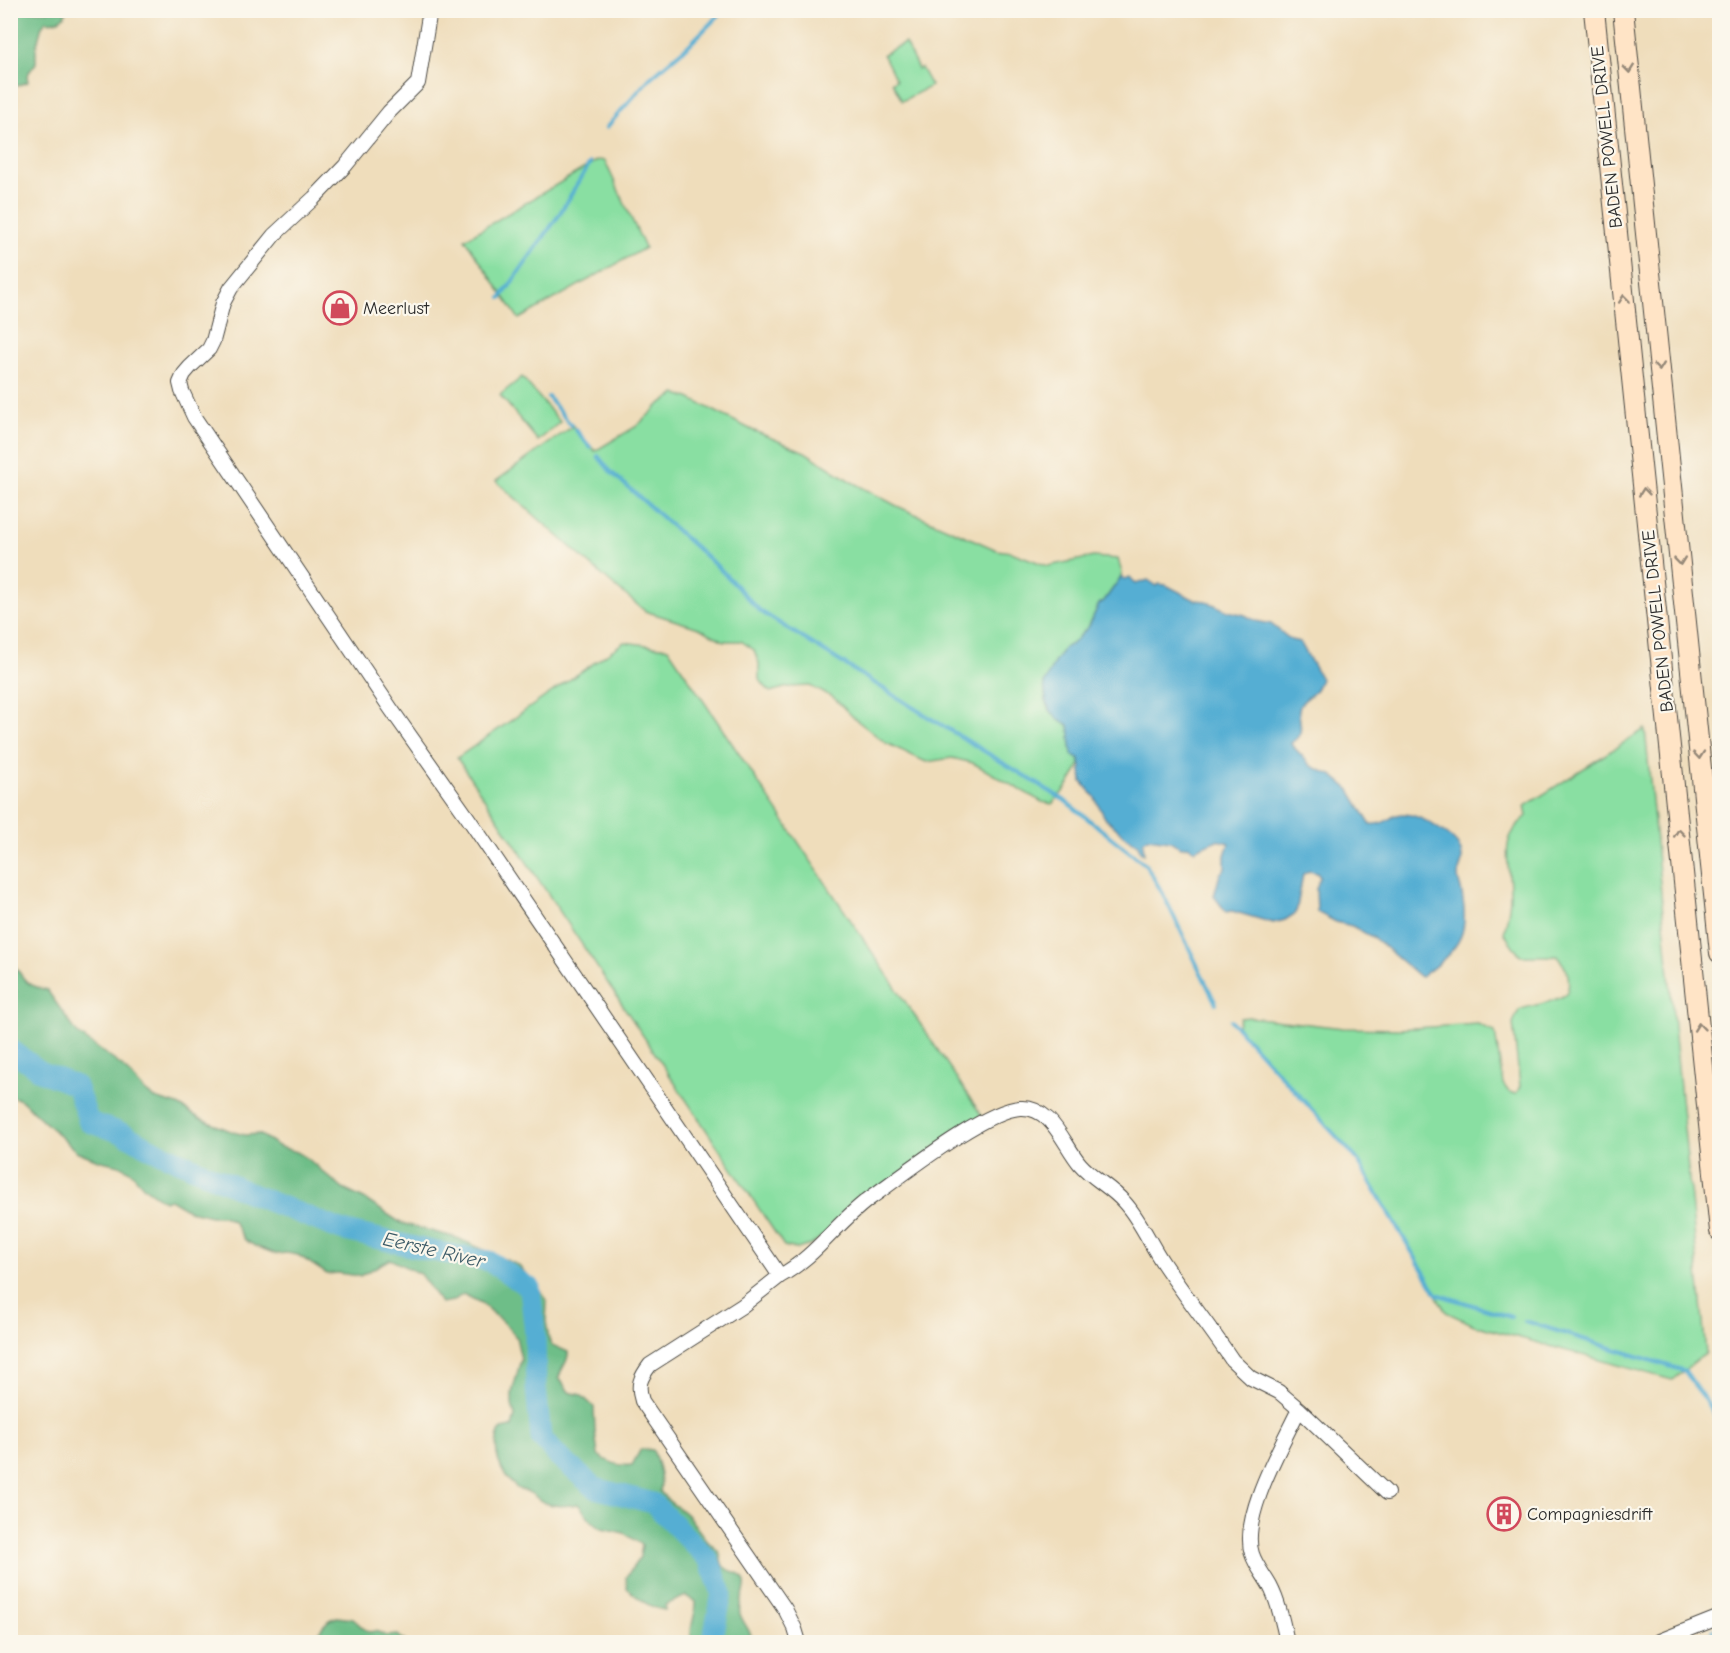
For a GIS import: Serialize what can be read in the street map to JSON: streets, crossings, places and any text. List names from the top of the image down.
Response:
{
  "streets": {
    "main road": ["BADEN POWELL DRIVE"]
  },
  "water": ["Eerste River"],
  "places": {
    "shop": ["Meerlust"],
    "building": ["Compagniesdrift"]
  }
}
